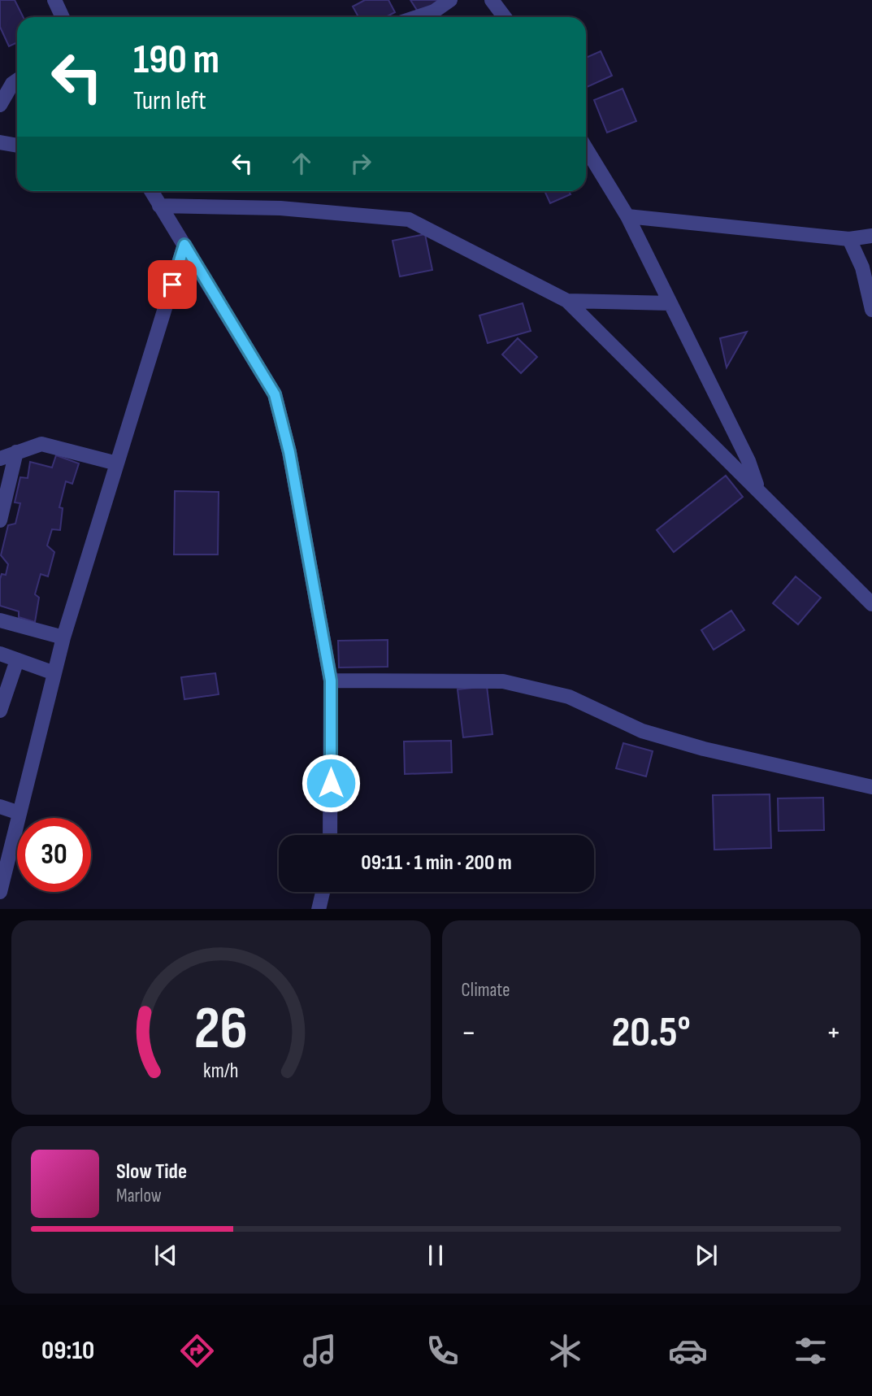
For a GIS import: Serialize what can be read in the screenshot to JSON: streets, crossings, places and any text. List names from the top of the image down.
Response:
{
  "page": {
    "turn": ["190 m", "Turn left"],
    "limit": "30",
    "trip": "09:11 · 1 min · 200 m",
    "tile": "Climate",
    "heat": ["−", "20.5°", "+"],
    "song": ["Slow Tide", "Marlow"],
    "tabs": "09:10",
    "gauge": ["26", "km/h"]
  }
}
